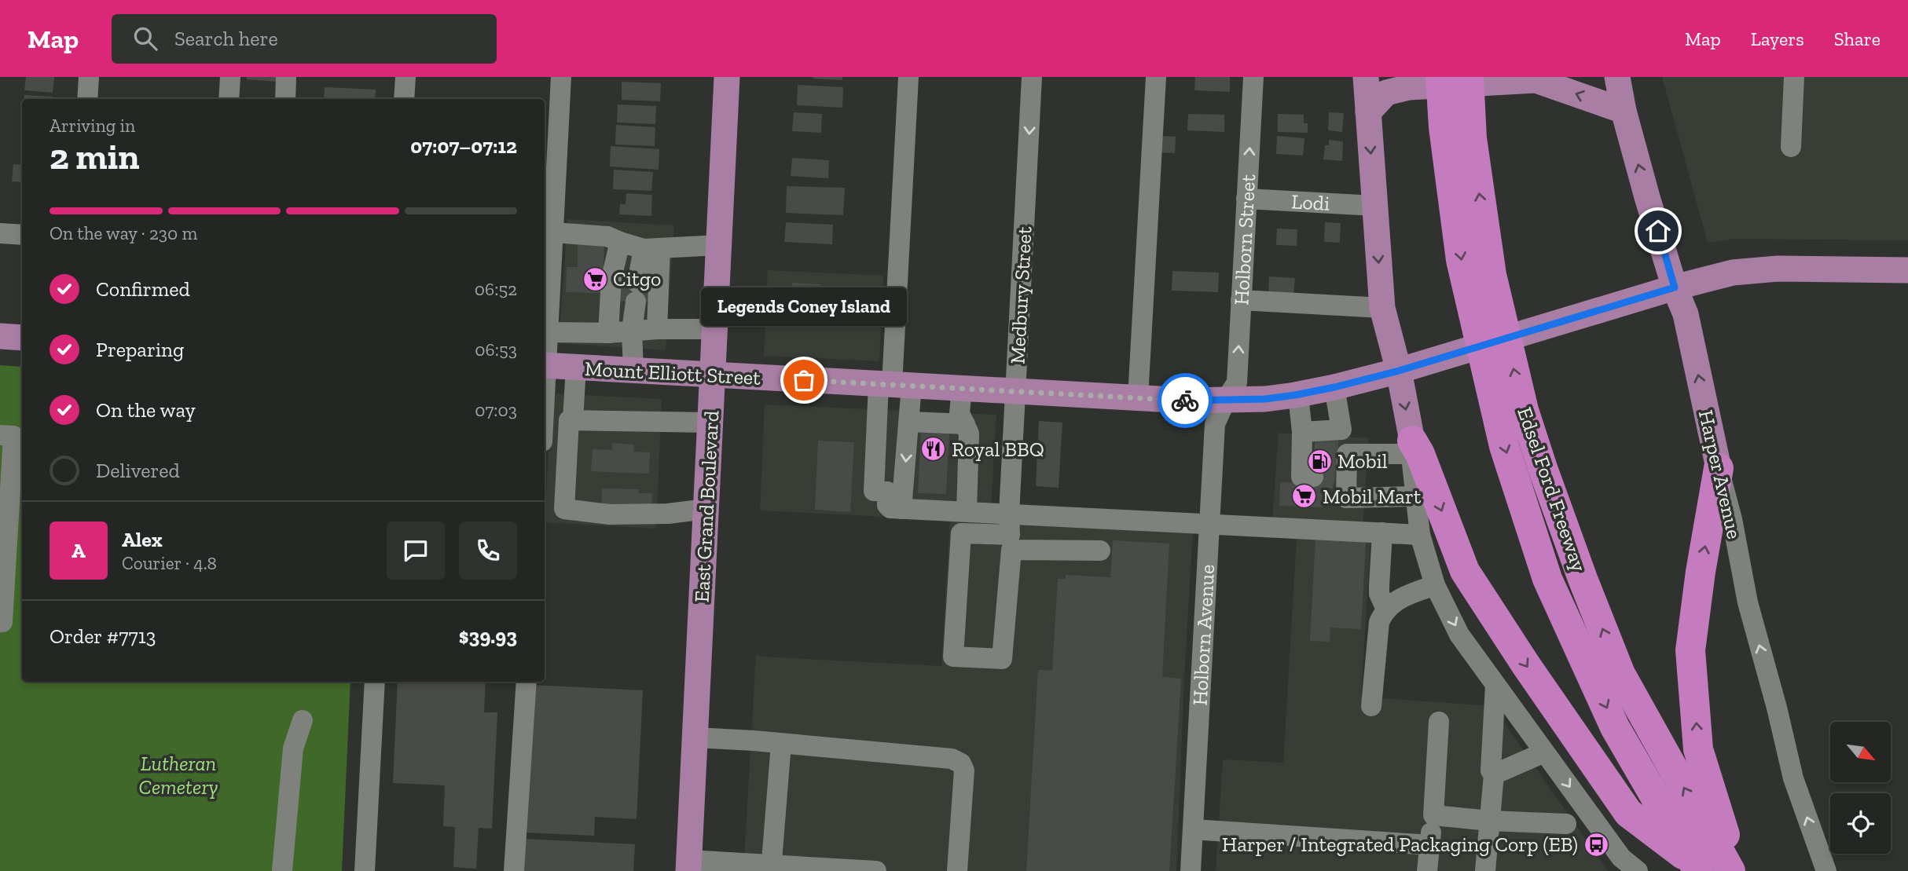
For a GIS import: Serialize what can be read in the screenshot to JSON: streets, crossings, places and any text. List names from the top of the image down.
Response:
{
  "streets": {
    "highway": ["Edsel Ford Freeway"],
    "main road": ["Mount Elliott Street", "Harper Avenue", "East Grand Boulevard"],
    "street": [
      "Lodi",
      "Holborn Street",
      "Medbury Street",
      "Holborn Avenue"
    ]
  },
  "crossings": [
    ["Lodi", "Holborn Street"],
    ["Holborn Street", "Mount Elliott Street"],
    ["Holborn Street", "Holborn Avenue"],
    ["Medbury Street", "Mount Elliott Street"],
    ["Mount Elliott Street", "Harper Avenue"],
    ["Mount Elliott Street", "East Grand Boulevard"],
    ["Mount Elliott Street", "Holborn Avenue"]
  ],
  "one_way": ["Harper Avenue"],
  "parks": ["Lutheran Cemetery"],
  "places": {
    "supermarket": ["Citgo", "Mobil Mart"],
    "other": ["Legends Coney Island"],
    "restaurant": ["Royal BBQ"],
    "fuel station": ["Mobil"],
    "bus stop": ["Harper / Integrated Packaging Corp (EB)"]
  },
  "north": "bottom right",
  "page": {
    "header": "Map",
    "search": "Search here",
    "nav": ["Map", "Layers", "Share"],
    "heading": ["2 min", "Arriving in", "07:07–07:12"],
    "panel": [
      "Alex",
      "Courier · 4.8",
      "Order #7713",
      "$39.93"
    ],
    "bar": "On the way · 230 m",
    "list": [
      ["Confirmed", "06:52"],
      ["Preparing", "06:53"],
      ["On the way", "07:03"],
      "Delivered"
    ],
    "bubble": "Legends Coney Island",
    "round": "A"
  }
}
